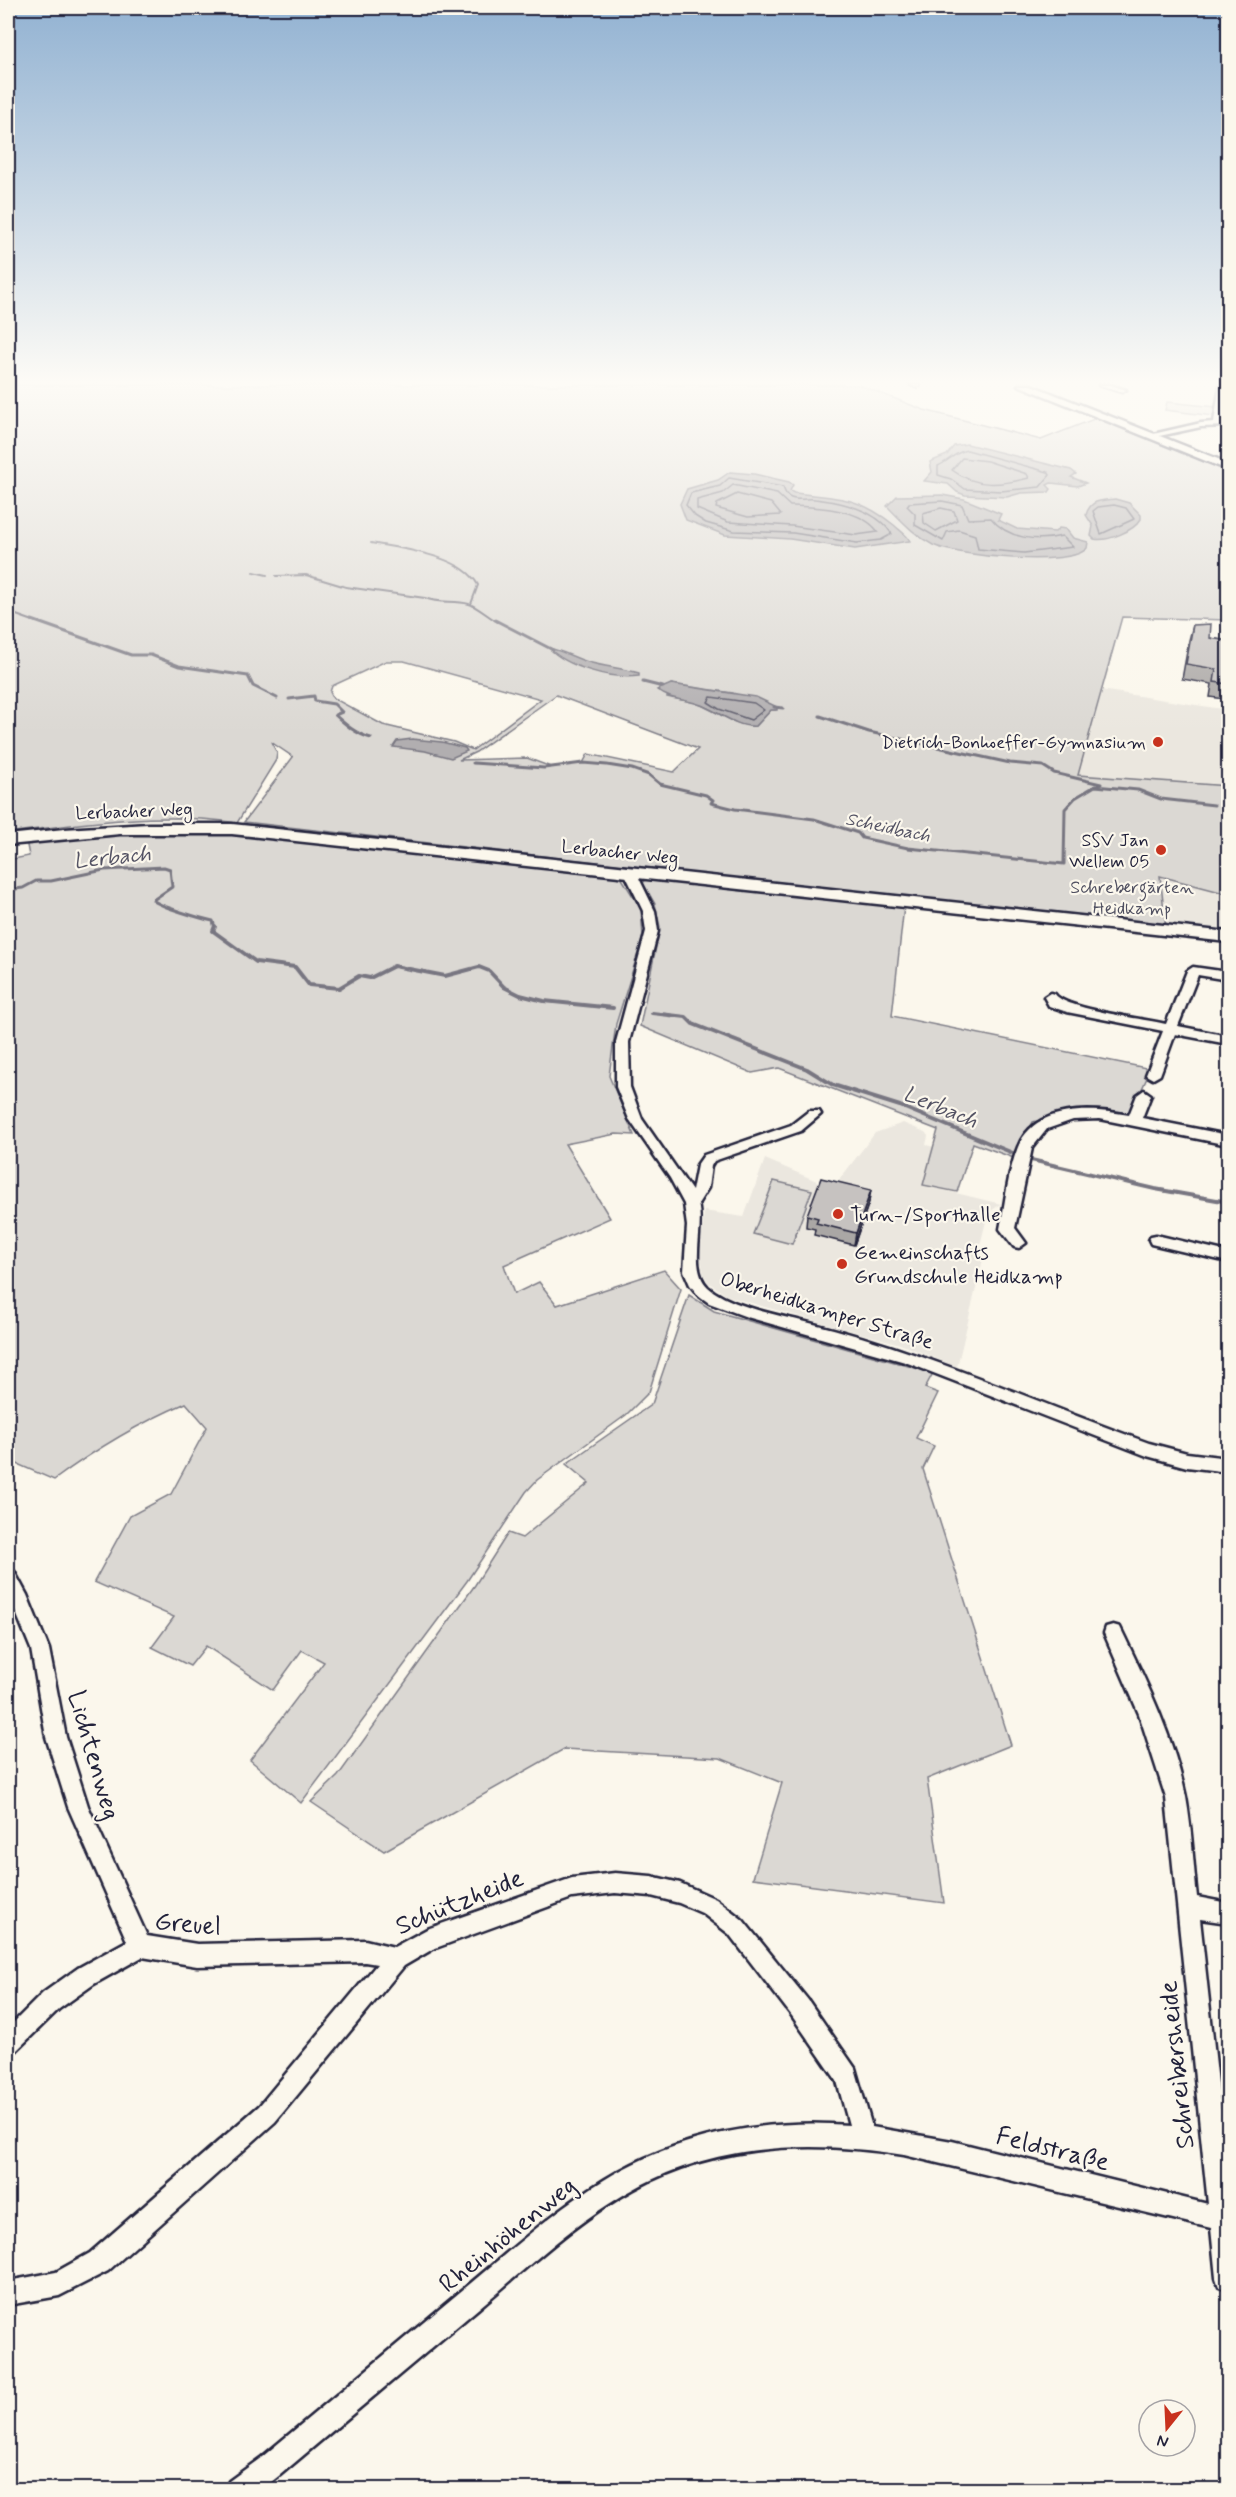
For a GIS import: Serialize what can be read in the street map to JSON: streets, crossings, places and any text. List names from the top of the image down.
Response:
{
  "streets": {
    "street": [
      "Lerbacher Weg",
      "Oberheidkamper Straße",
      "Lichtenweg",
      "Schützheide",
      "Greuel",
      "Schreibersheide",
      "Feldstraße",
      "Rheinhöhenweg"
    ]
  },
  "crossings": [
    ["Lichtenweg", "Greuel"],
    ["Schützheide", "Greuel"],
    ["Schützheide", "Feldstraße"],
    ["Schützheide", "Rheinhöhenweg"],
    ["Schreibersheide", "Feldstraße"],
    ["Feldstraße", "Rheinhöhenweg"]
  ],
  "water": ["Scheidbach", "Lerbach"],
  "parks": ["Schrebergärten Heidkamp"],
  "places": [
    "Dietrich-Bonhoeffer-Gymnasium",
    "SSV Jan Wellem 05",
    "Turn-/Sporthalle",
    "Gemeinschafts Grundschule Heidkamp"
  ],
  "north": "bottom"
}
